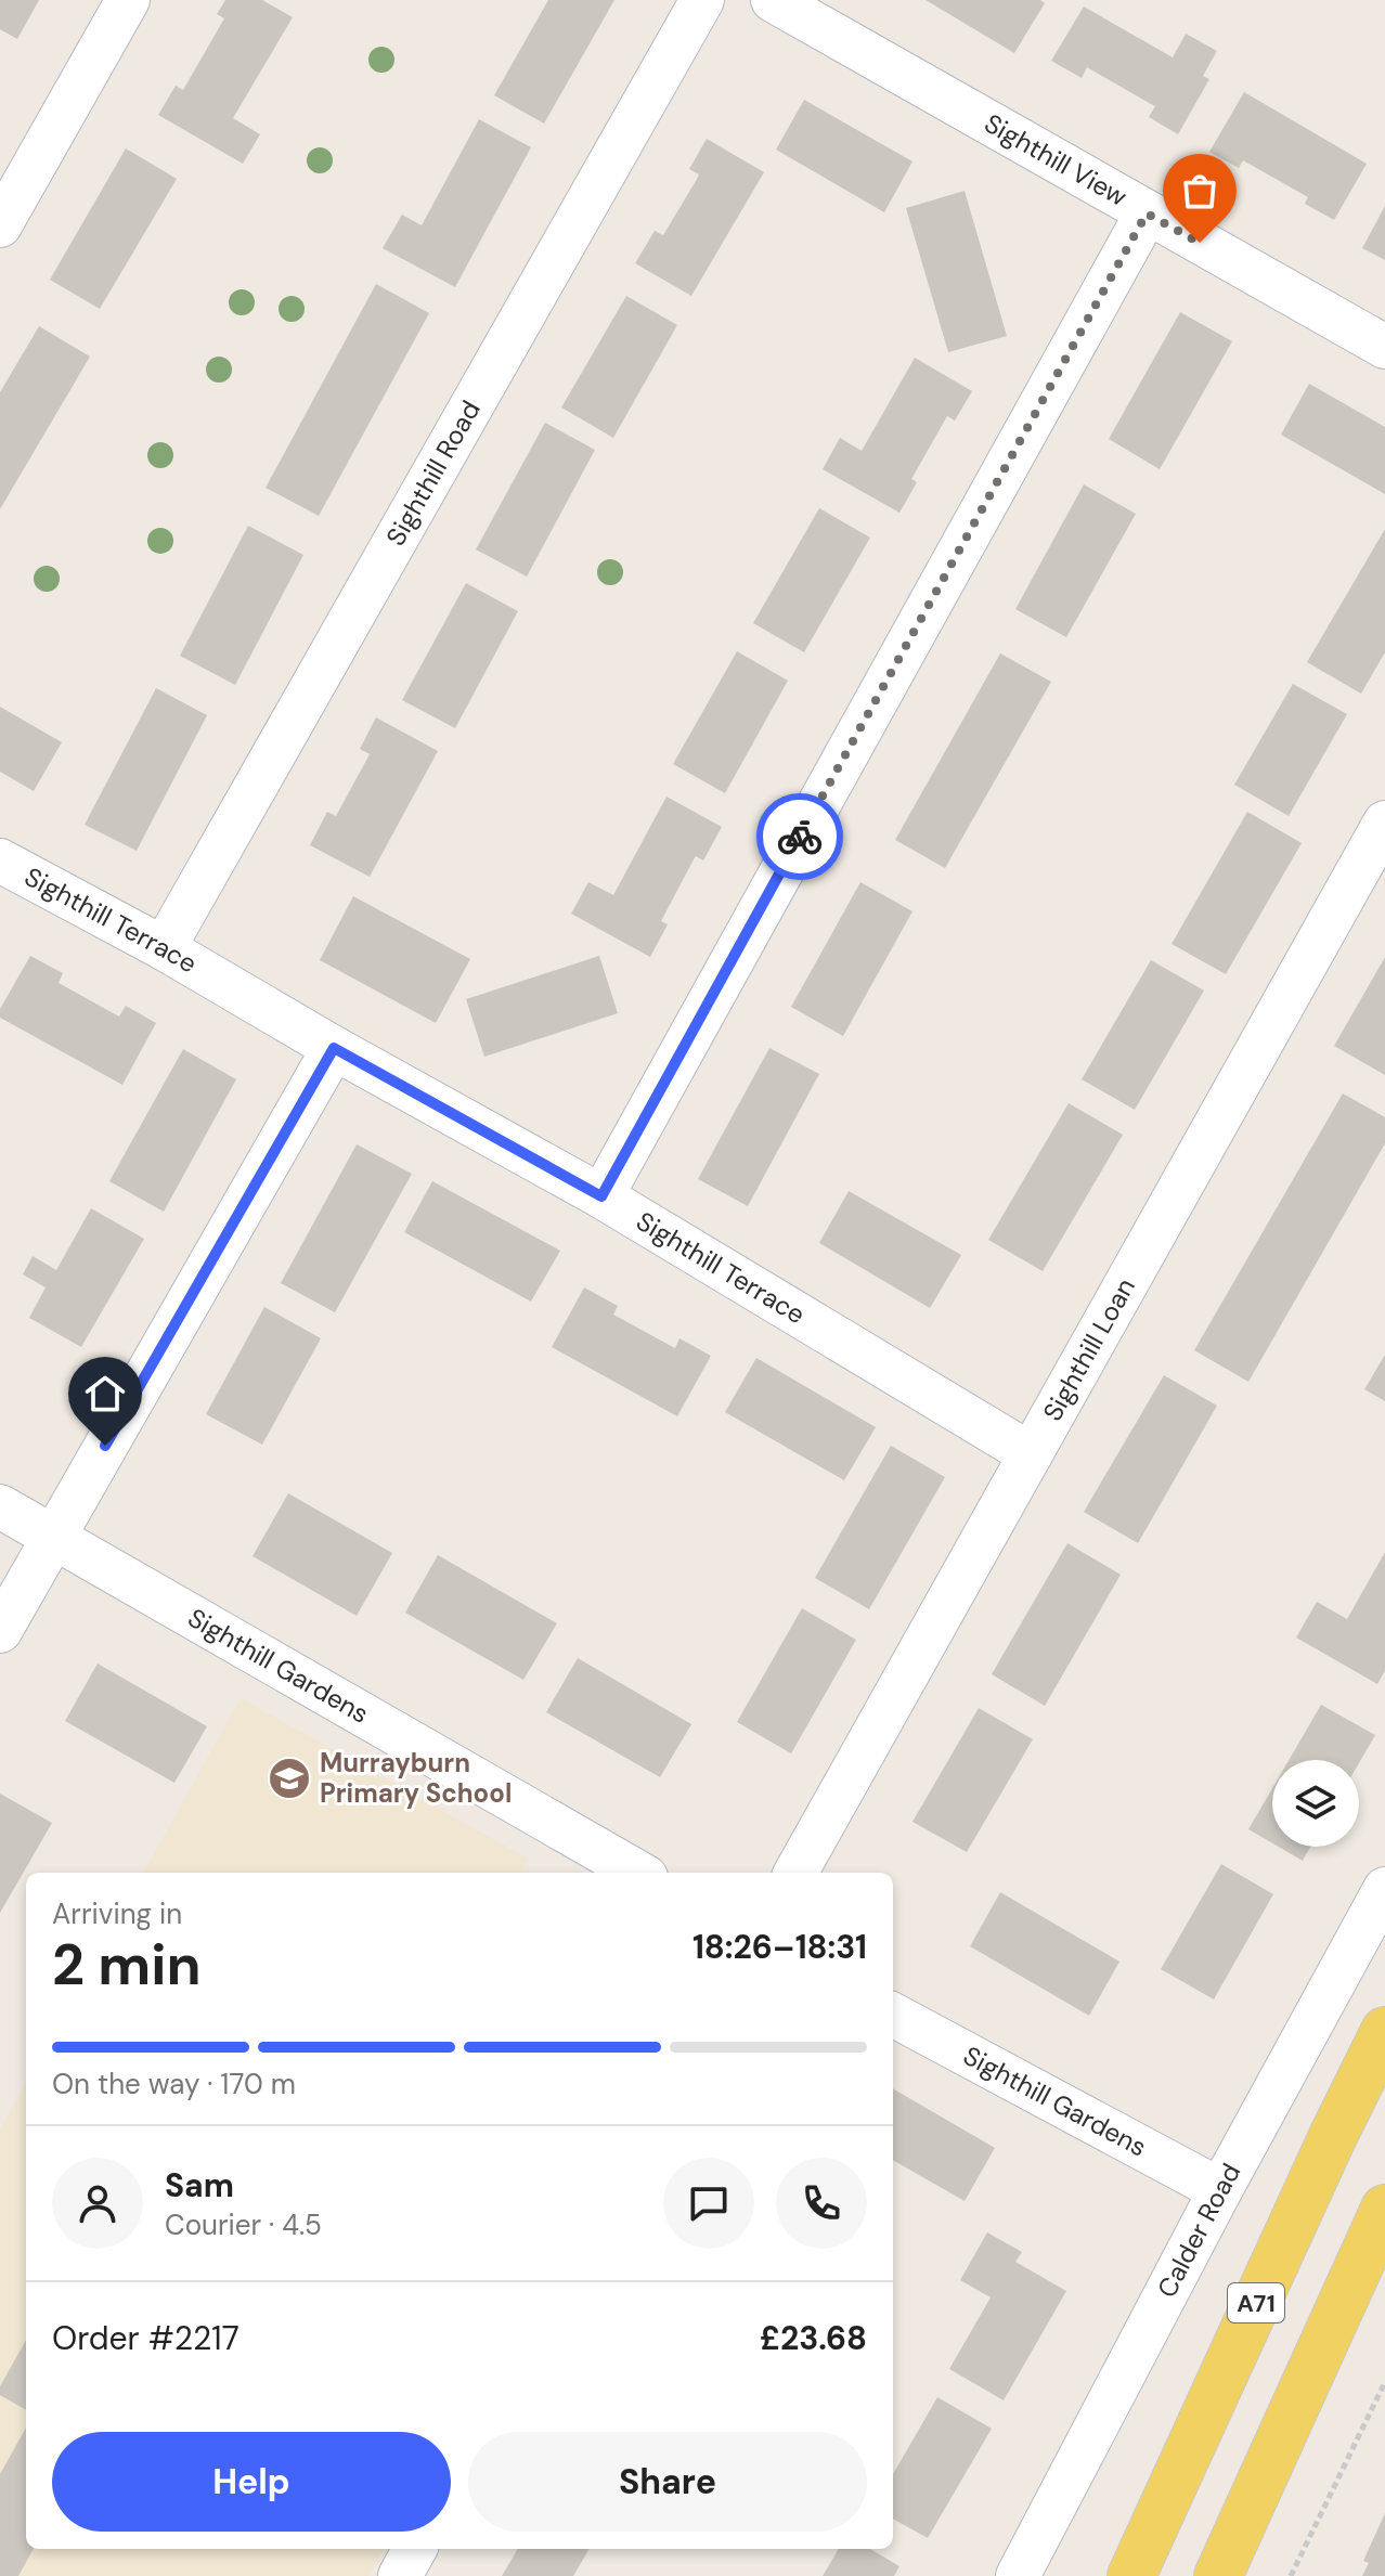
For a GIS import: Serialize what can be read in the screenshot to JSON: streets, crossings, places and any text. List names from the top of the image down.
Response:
{
  "streets": {
    "main road": ["A71"],
    "street": [
      "Sighthill View",
      "Sighthill Road",
      "Sighthill Terrace",
      "Sighthill Loan",
      "Sighthill Gardens",
      "Calder Road"
    ]
  },
  "crossings": [
    ["Sighthill Road", "Sighthill Terrace"],
    ["Sighthill Terrace", "Sighthill Loan"],
    ["Sighthill Gardens", "Calder Road"]
  ],
  "places": {
    "school or university": ["Murrayburn Primary School"]
  },
  "page": {
    "heading": ["2 min", "Arriving in", "18:26–18:31"],
    "panel": [
      "Sam",
      "Courier · 4.5",
      "Order #2217",
      "£23.68"
    ],
    "bar": "On the way · 170 m",
    "buttons": ["Help", "Share"]
  }
}
